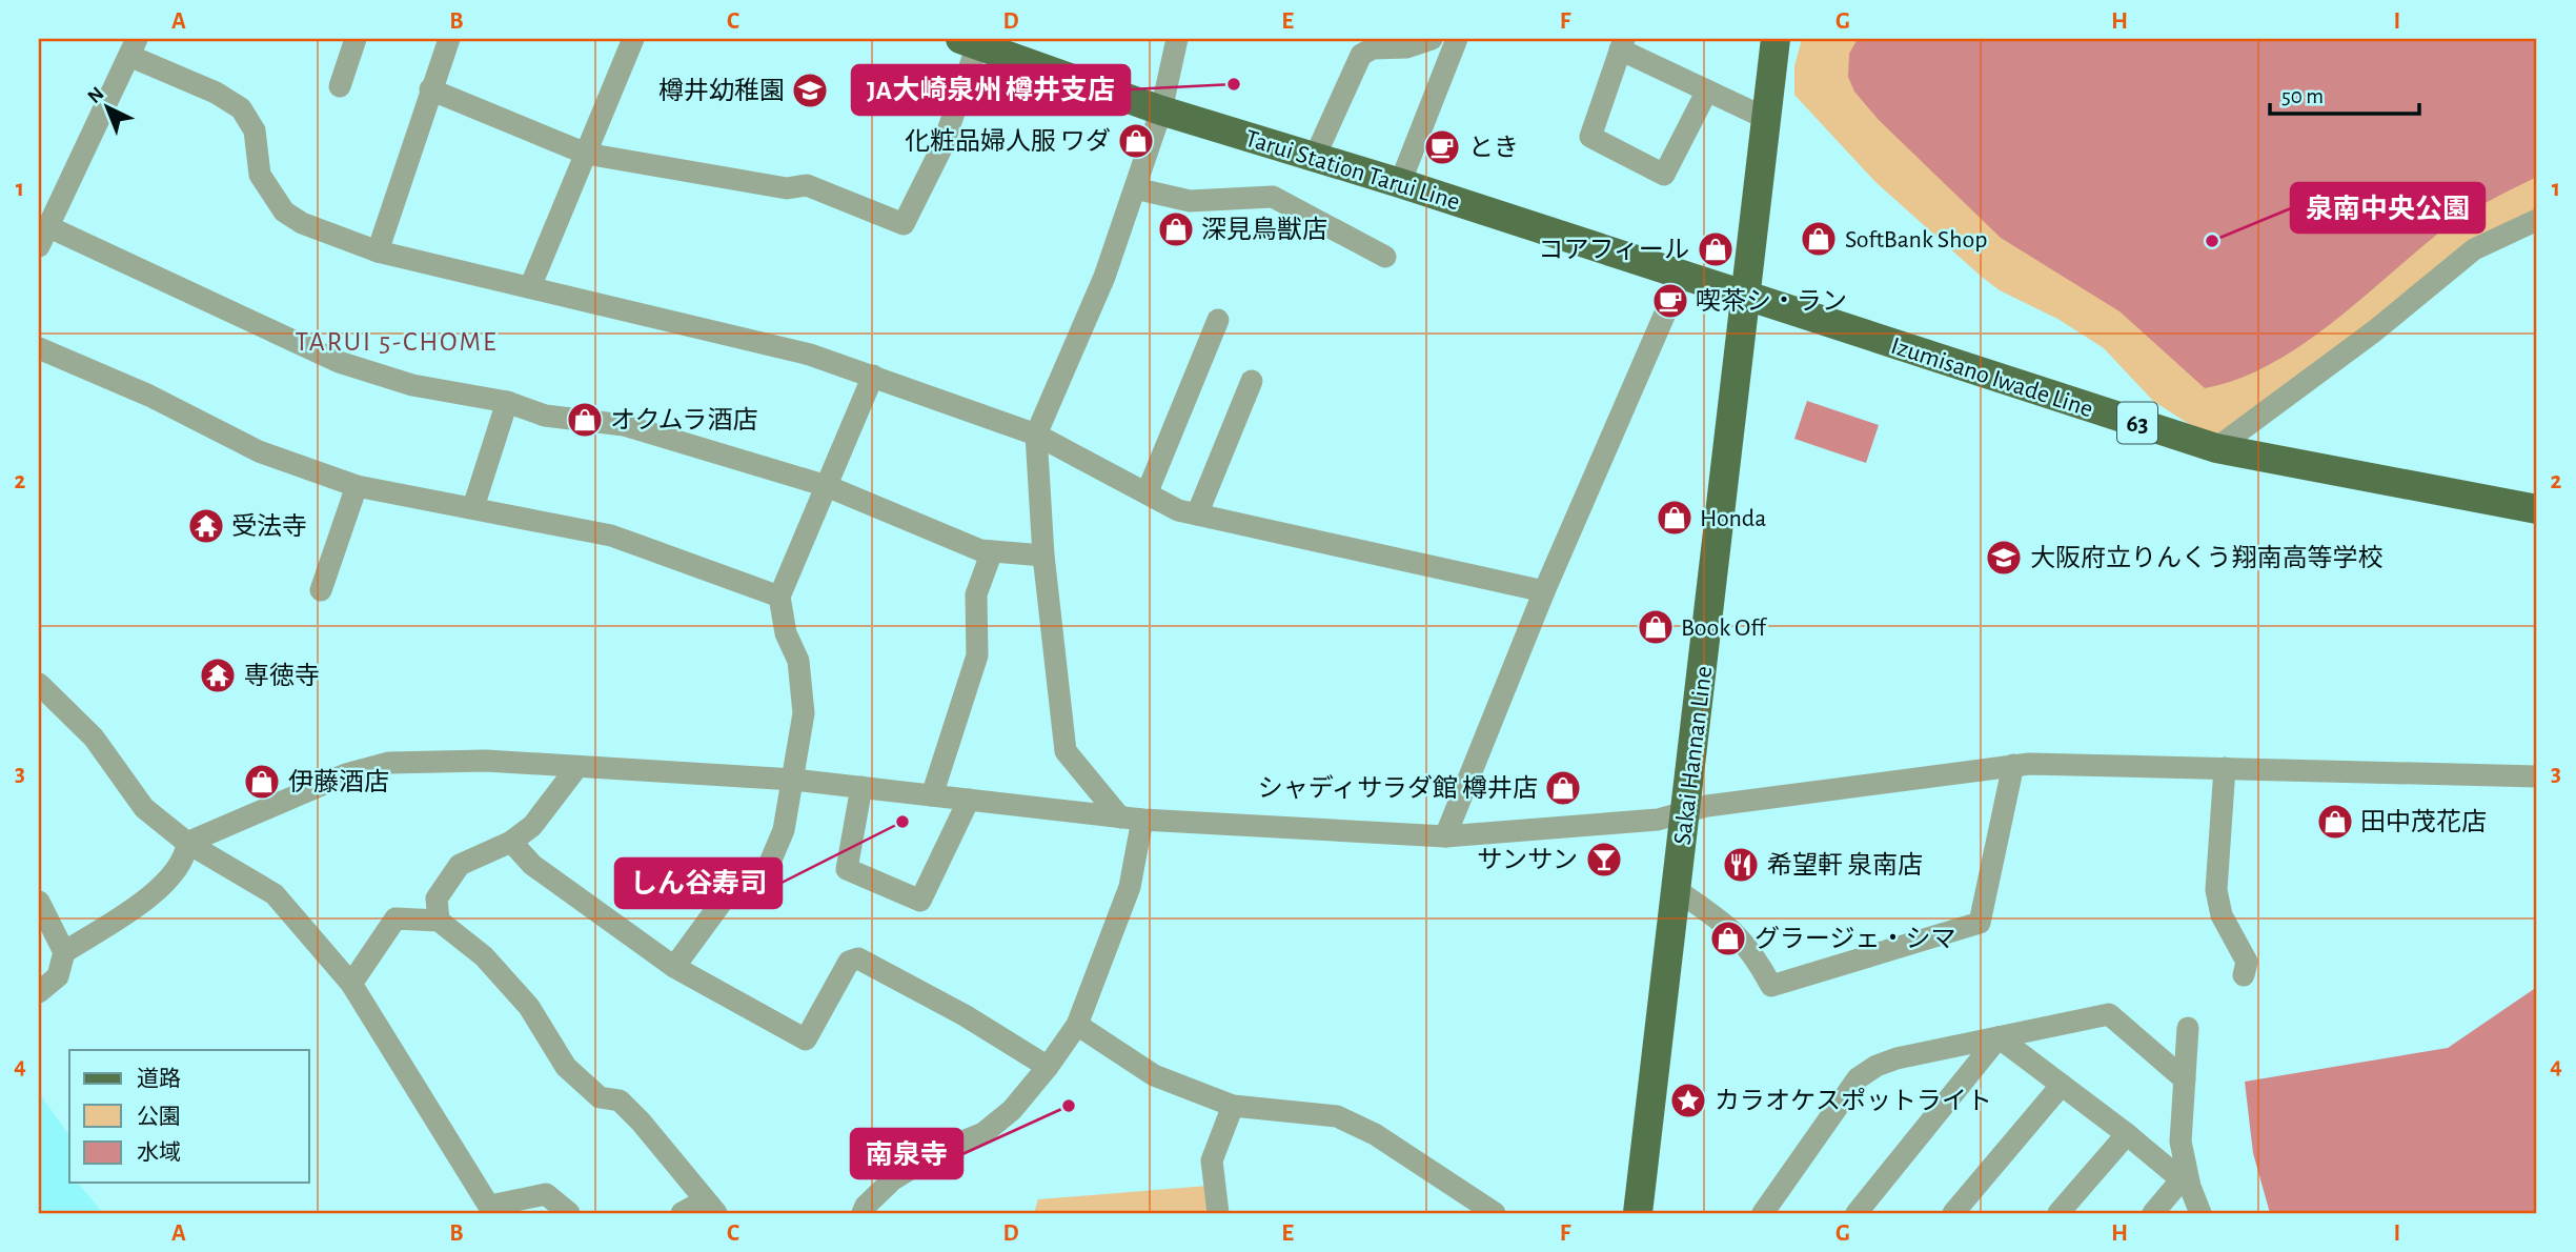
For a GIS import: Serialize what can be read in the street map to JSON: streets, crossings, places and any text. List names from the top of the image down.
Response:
{
  "streets": {
    "main road": [
      "Tarui Station Tarui Line",
      "Izumisano Iwade Line",
      "63",
      "Sakai Hannan Line"
    ]
  },
  "crossings": [
    ["Tarui Station Tarui Line", "Izumisano Iwade Line"],
    ["Tarui Station Tarui Line", "Sakai Hannan Line"],
    ["Izumisano Iwade Line", "Sakai Hannan Line"]
  ],
  "districts": ["TARUI 5-CHOME"],
  "places": {
    "other": [
      "JA大崎泉州 樽井支店",
      "泉南中央公園",
      "しん谷寿司",
      "南泉寺"
    ],
    "school or university": ["樽井幼稚園", "大阪府立りんくう翔南高等学校"],
    "shop": [
      "化粧品婦人服 ワダ",
      "深見鳥獣店",
      "SoftBank Shop",
      "コアフィール",
      "オクムラ酒店",
      "Honda",
      "Book Off",
      "伊藤酒店",
      "シャディサラダ館 樽井店",
      "田中茂花店",
      "グラージェ・シマ"
    ],
    "cafe": ["とき", "喫茶シ・ラン"],
    "temple": ["受法寺", "専徳寺"],
    "bar": ["サンサン"],
    "restaurant": ["希望軒 泉南店"],
    "place": ["カラオケスポットライト"]
  },
  "legend": ["道路", "公園", "水域"],
  "scale_bar": "50 m",
  "north": "top left",
  "grid": {
    "columns": [
      "A",
      "B",
      "C",
      "D",
      "E",
      "F",
      "G",
      "H",
      "I"
    ],
    "rows": [
      "1",
      "2",
      "3",
      "4"
    ]
  }
}
